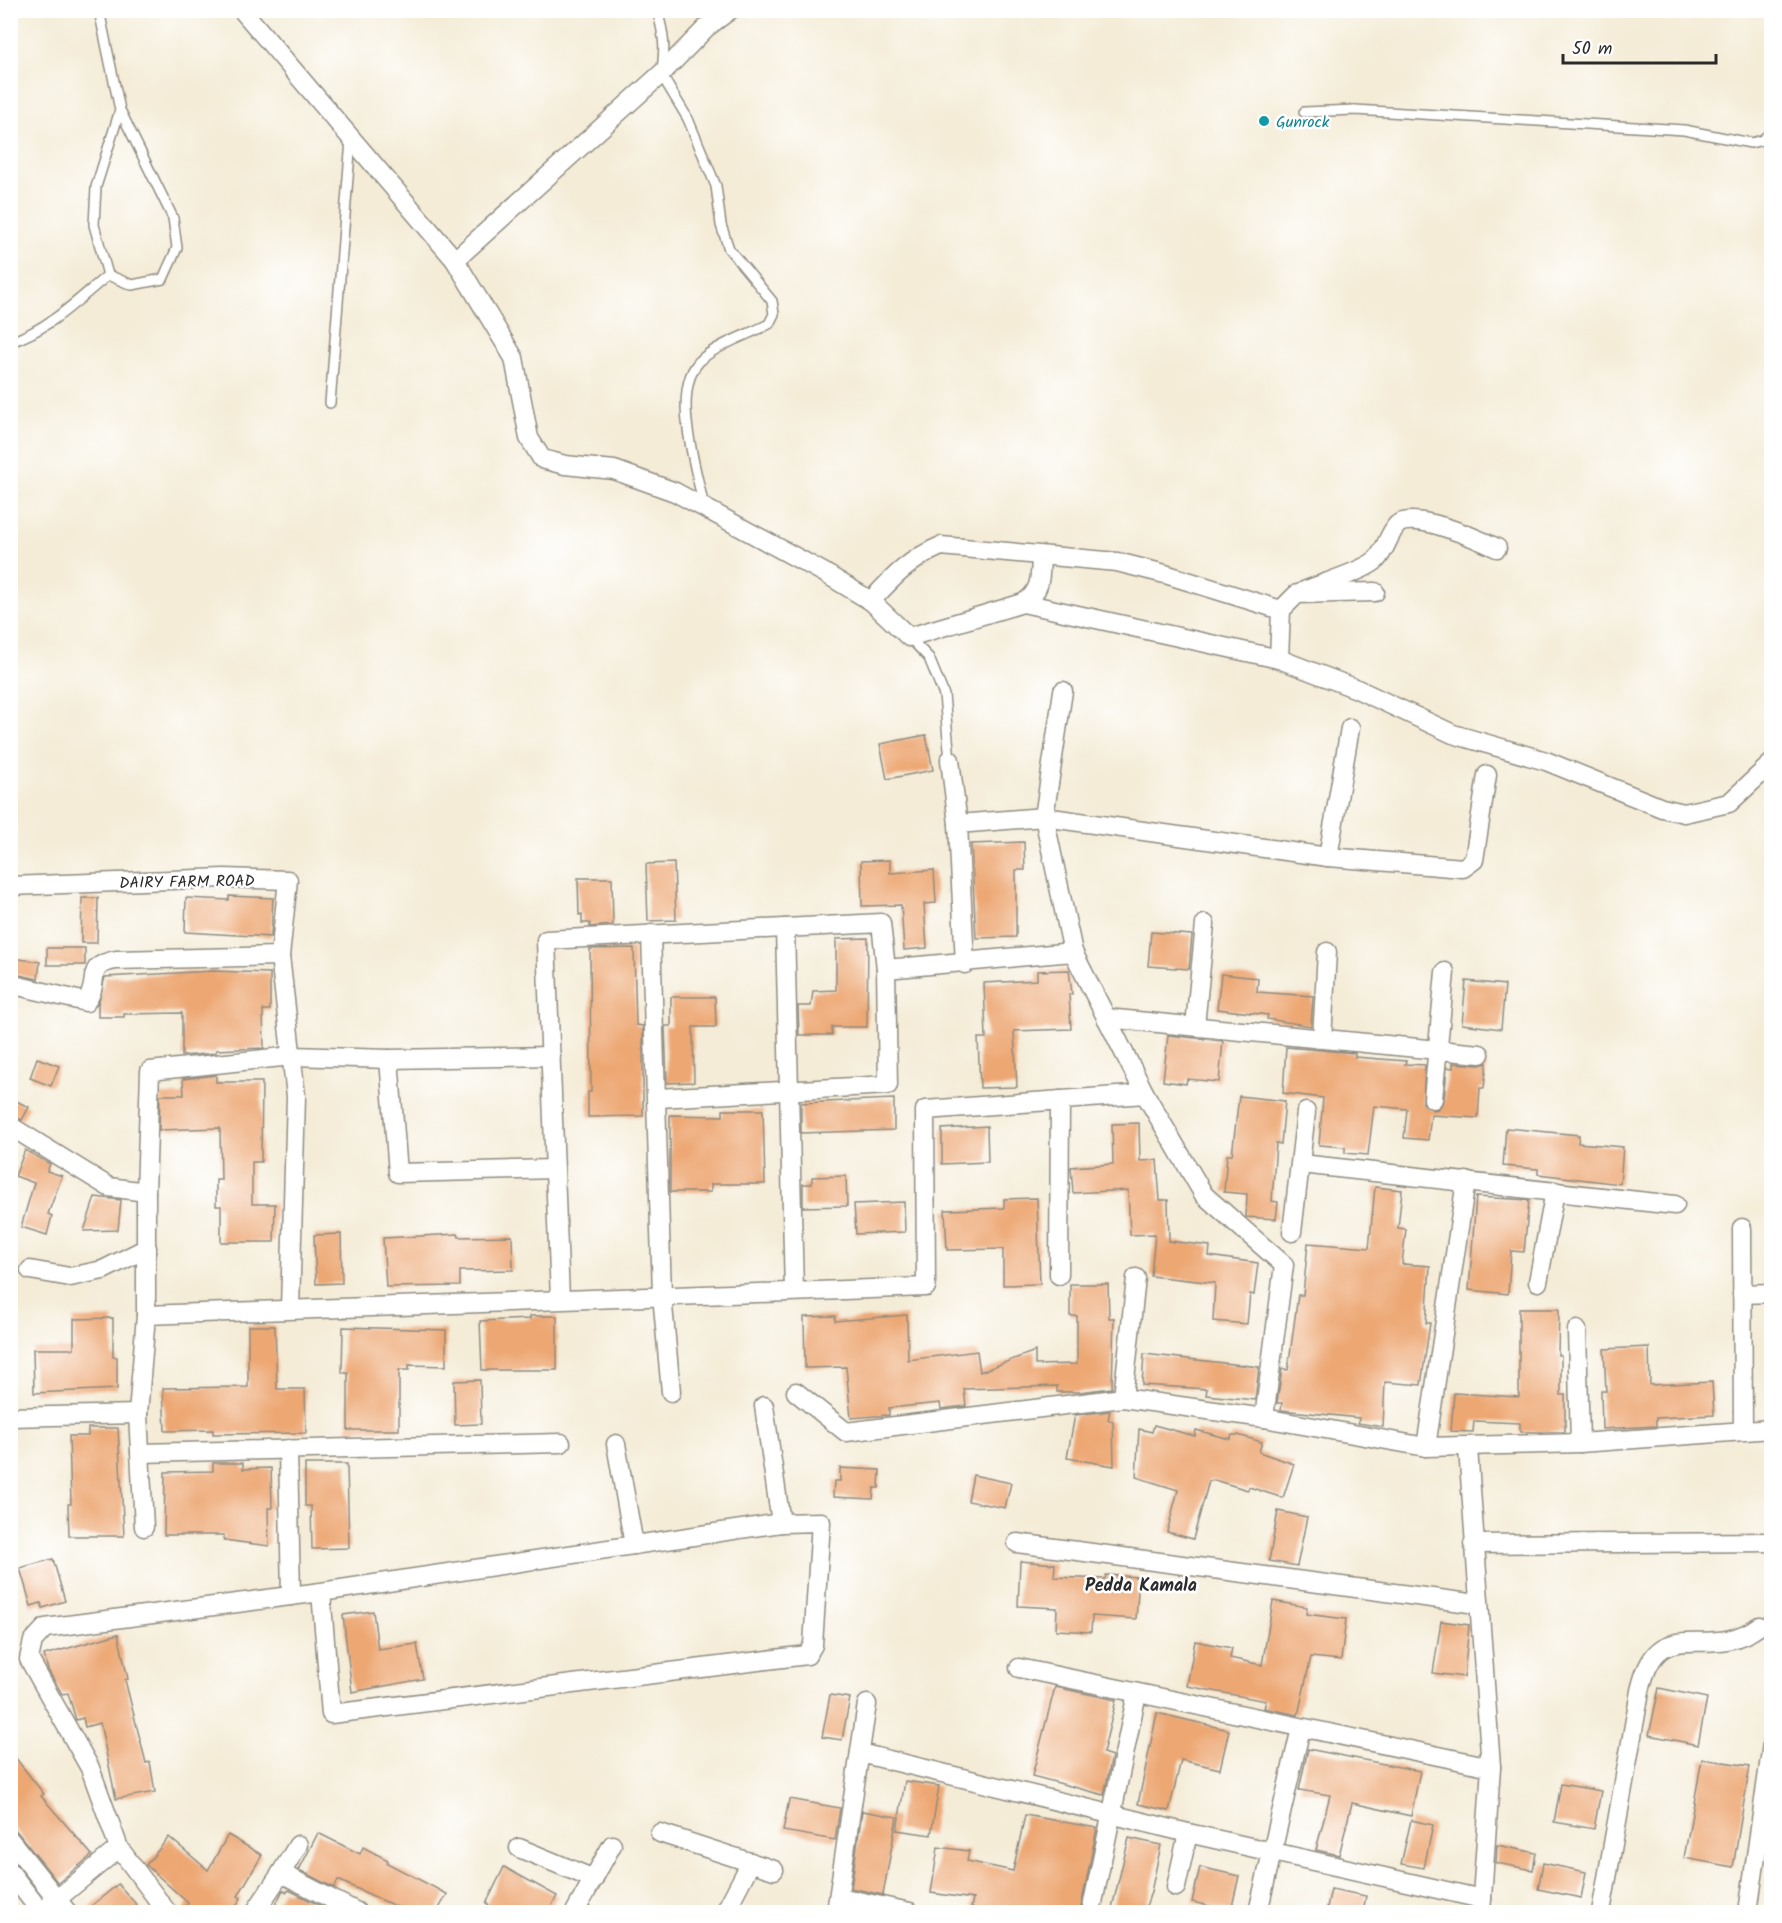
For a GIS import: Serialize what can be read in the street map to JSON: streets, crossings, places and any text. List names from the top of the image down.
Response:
{
  "streets": {
    "street": ["DAIRY FARM ROAD"]
  },
  "districts": ["Pedda Kamala"],
  "places": ["Gunrock"],
  "scale_bar": "50 m"
}
